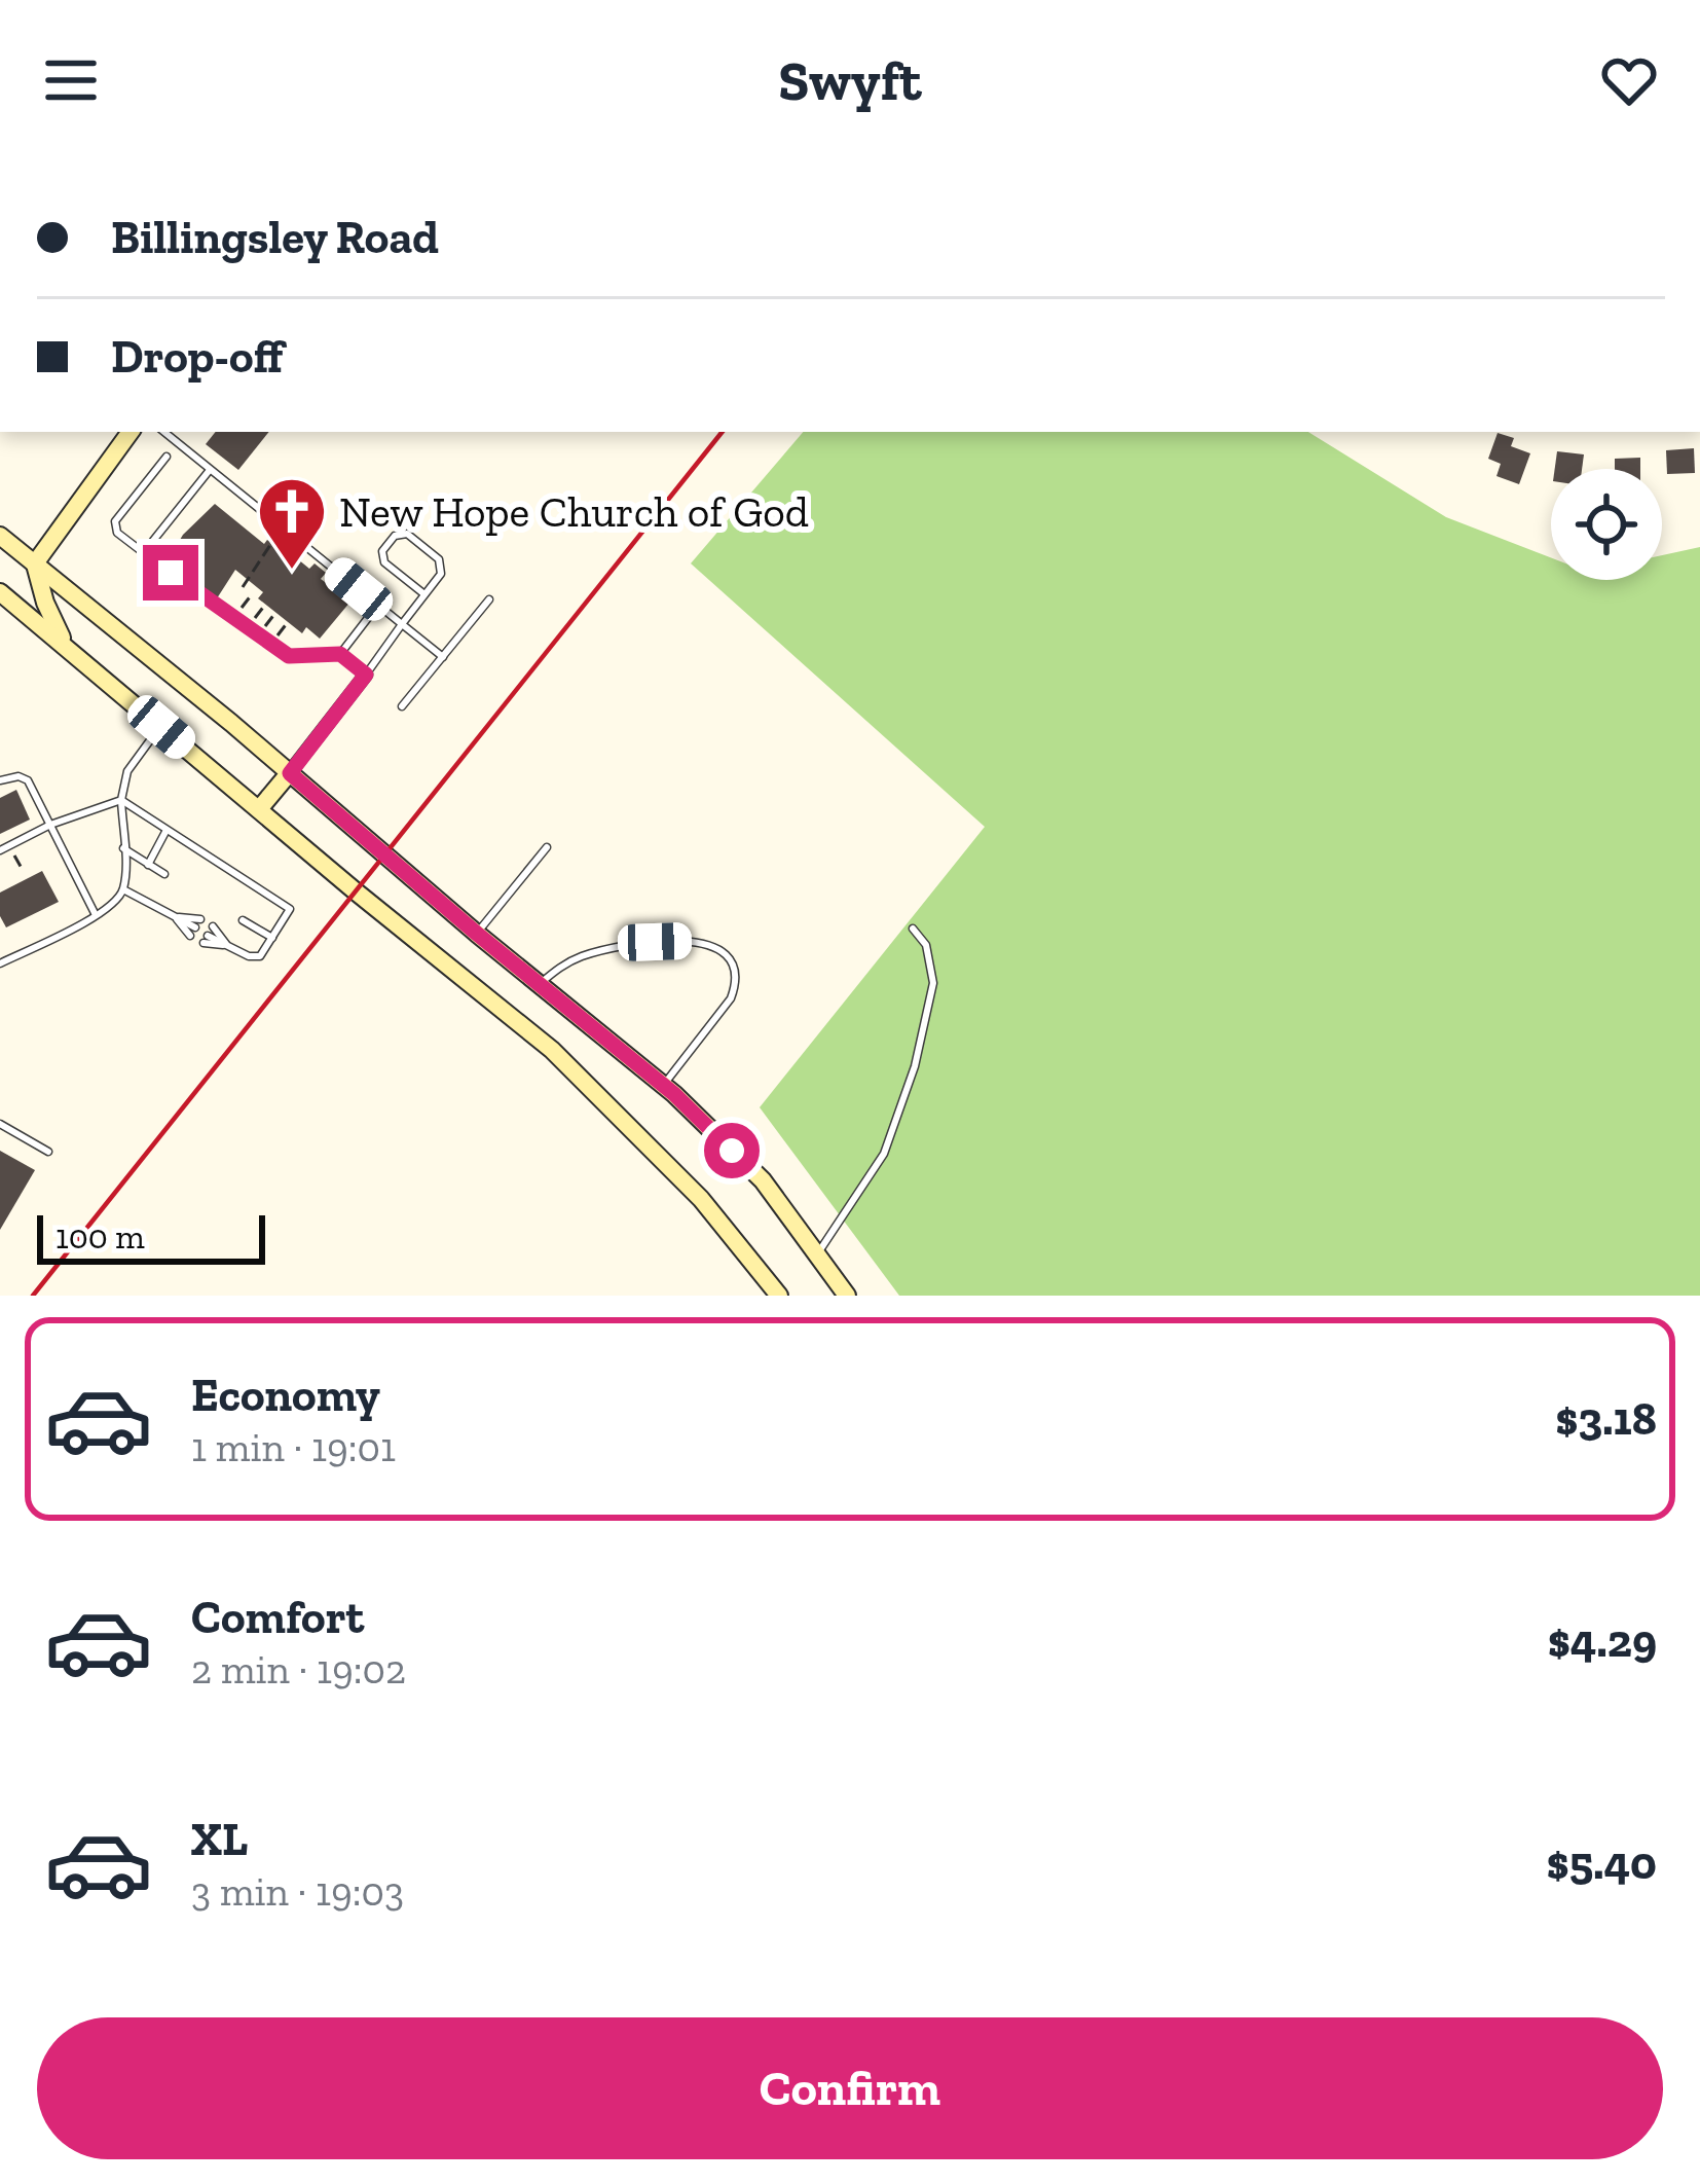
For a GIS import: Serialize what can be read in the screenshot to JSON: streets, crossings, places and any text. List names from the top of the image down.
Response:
{
  "places": {
    "church": ["New Hope Church of God"]
  },
  "scale_bar": "100 m",
  "page": {
    "header": "Swyft",
    "banner": ["Billingsley Road", "Drop-off"],
    "scale": "100 m",
    "list": [
      {
        "name": "Economy",
        "note": "1 min · 19:01",
        "value": "$3.18"
      },
      {
        "name": "Comfort",
        "note": "2 min · 19:02",
        "value": "$4.29"
      },
      {
        "name": "XL",
        "note": "3 min · 19:03",
        "value": "$5.40"
      }
    ],
    "buttons": "Confirm"
  }
}
